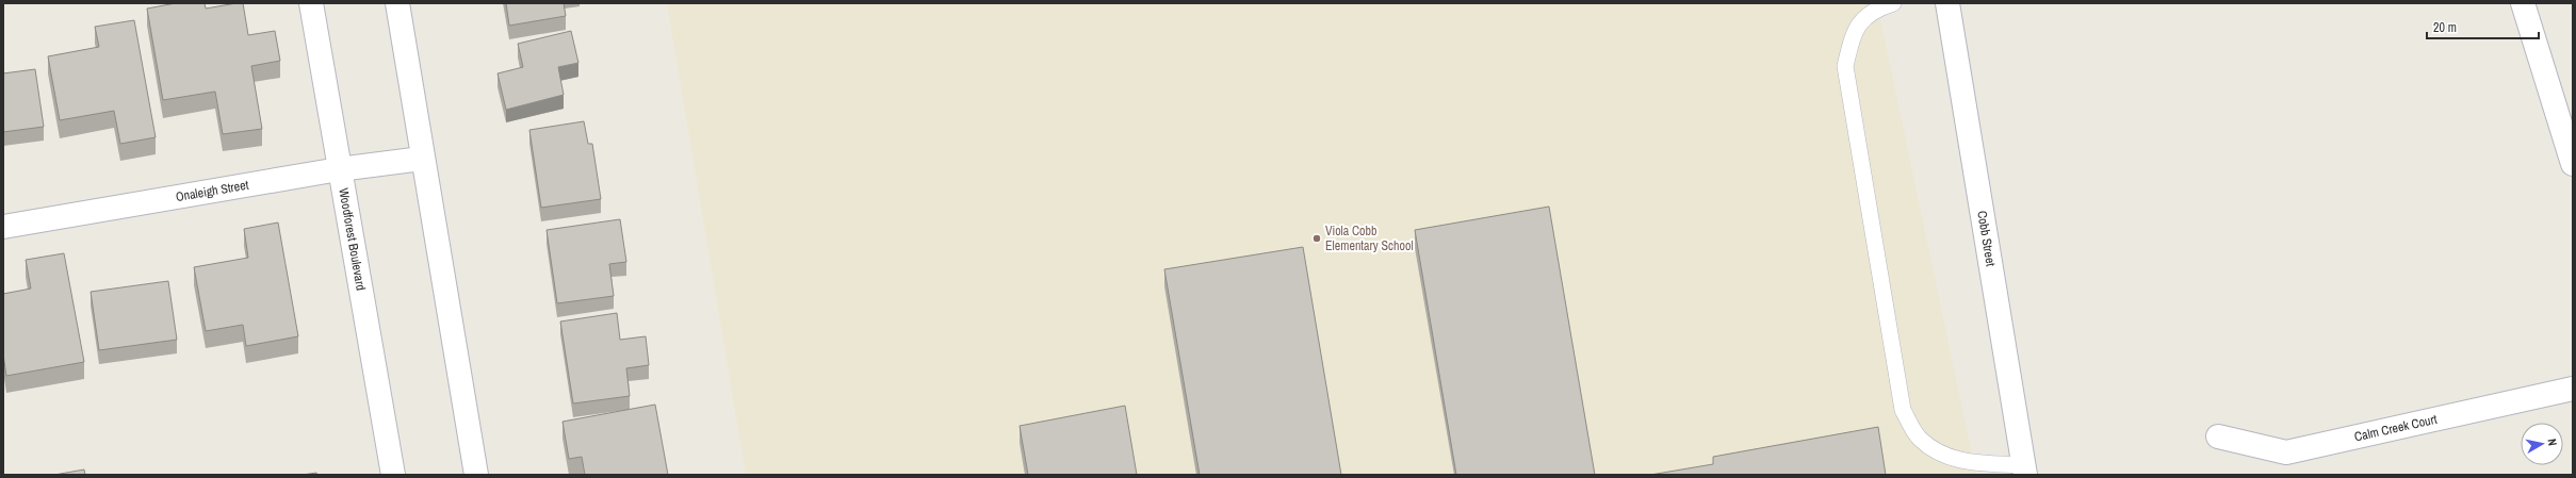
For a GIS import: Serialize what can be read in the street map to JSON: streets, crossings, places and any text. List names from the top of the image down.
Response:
{
  "streets": {
    "street": [
      "Onaleigh Street",
      "Woodforest Boulevard",
      "Cobb Street",
      "Calm Creek Court"
    ]
  },
  "crossings": [
    ["Onaleigh Street", "Woodforest Boulevard"]
  ],
  "places": ["Viola Cobb Elementary School"],
  "scale_bar": "20 m",
  "north": "right"
}
